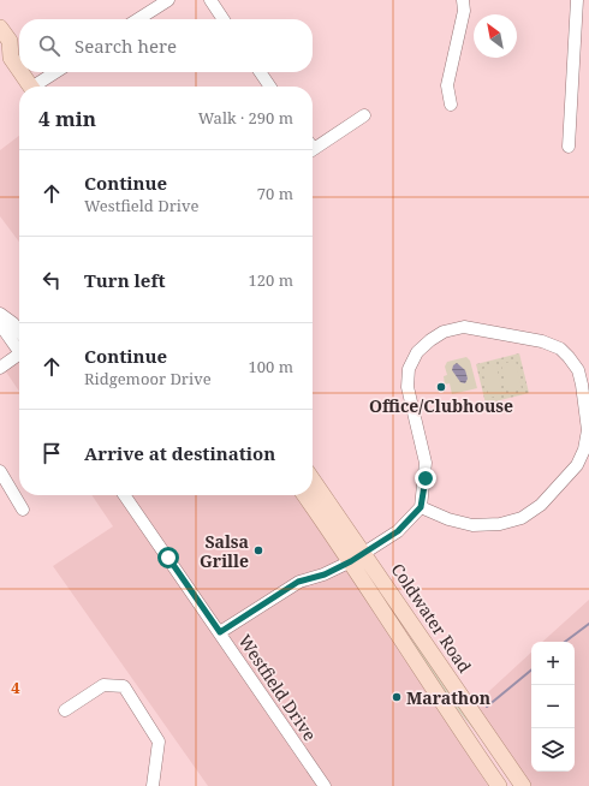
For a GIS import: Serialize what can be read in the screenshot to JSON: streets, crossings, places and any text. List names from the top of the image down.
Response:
{
  "streets": {
    "main road": ["Coldwater Road"],
    "street": ["Westfield Drive"]
  },
  "places": ["Office/Clubhouse", "Salsa Grille", "Marathon"],
  "north": "top left",
  "page": {
    "search": "Search here",
    "heading": ["4 min", "Walk · 290 m"],
    "list": [
      ["Continue", "Westfield Drive", "70 m"],
      ["Turn left", "120 m"],
      ["Continue", "Ridgemoor Drive", "100 m"],
      "Arrive at destination"
    ],
    "map_buttons": ["+", "−"]
  },
  "grid": {
    "rows": ["4"]
  }
}
